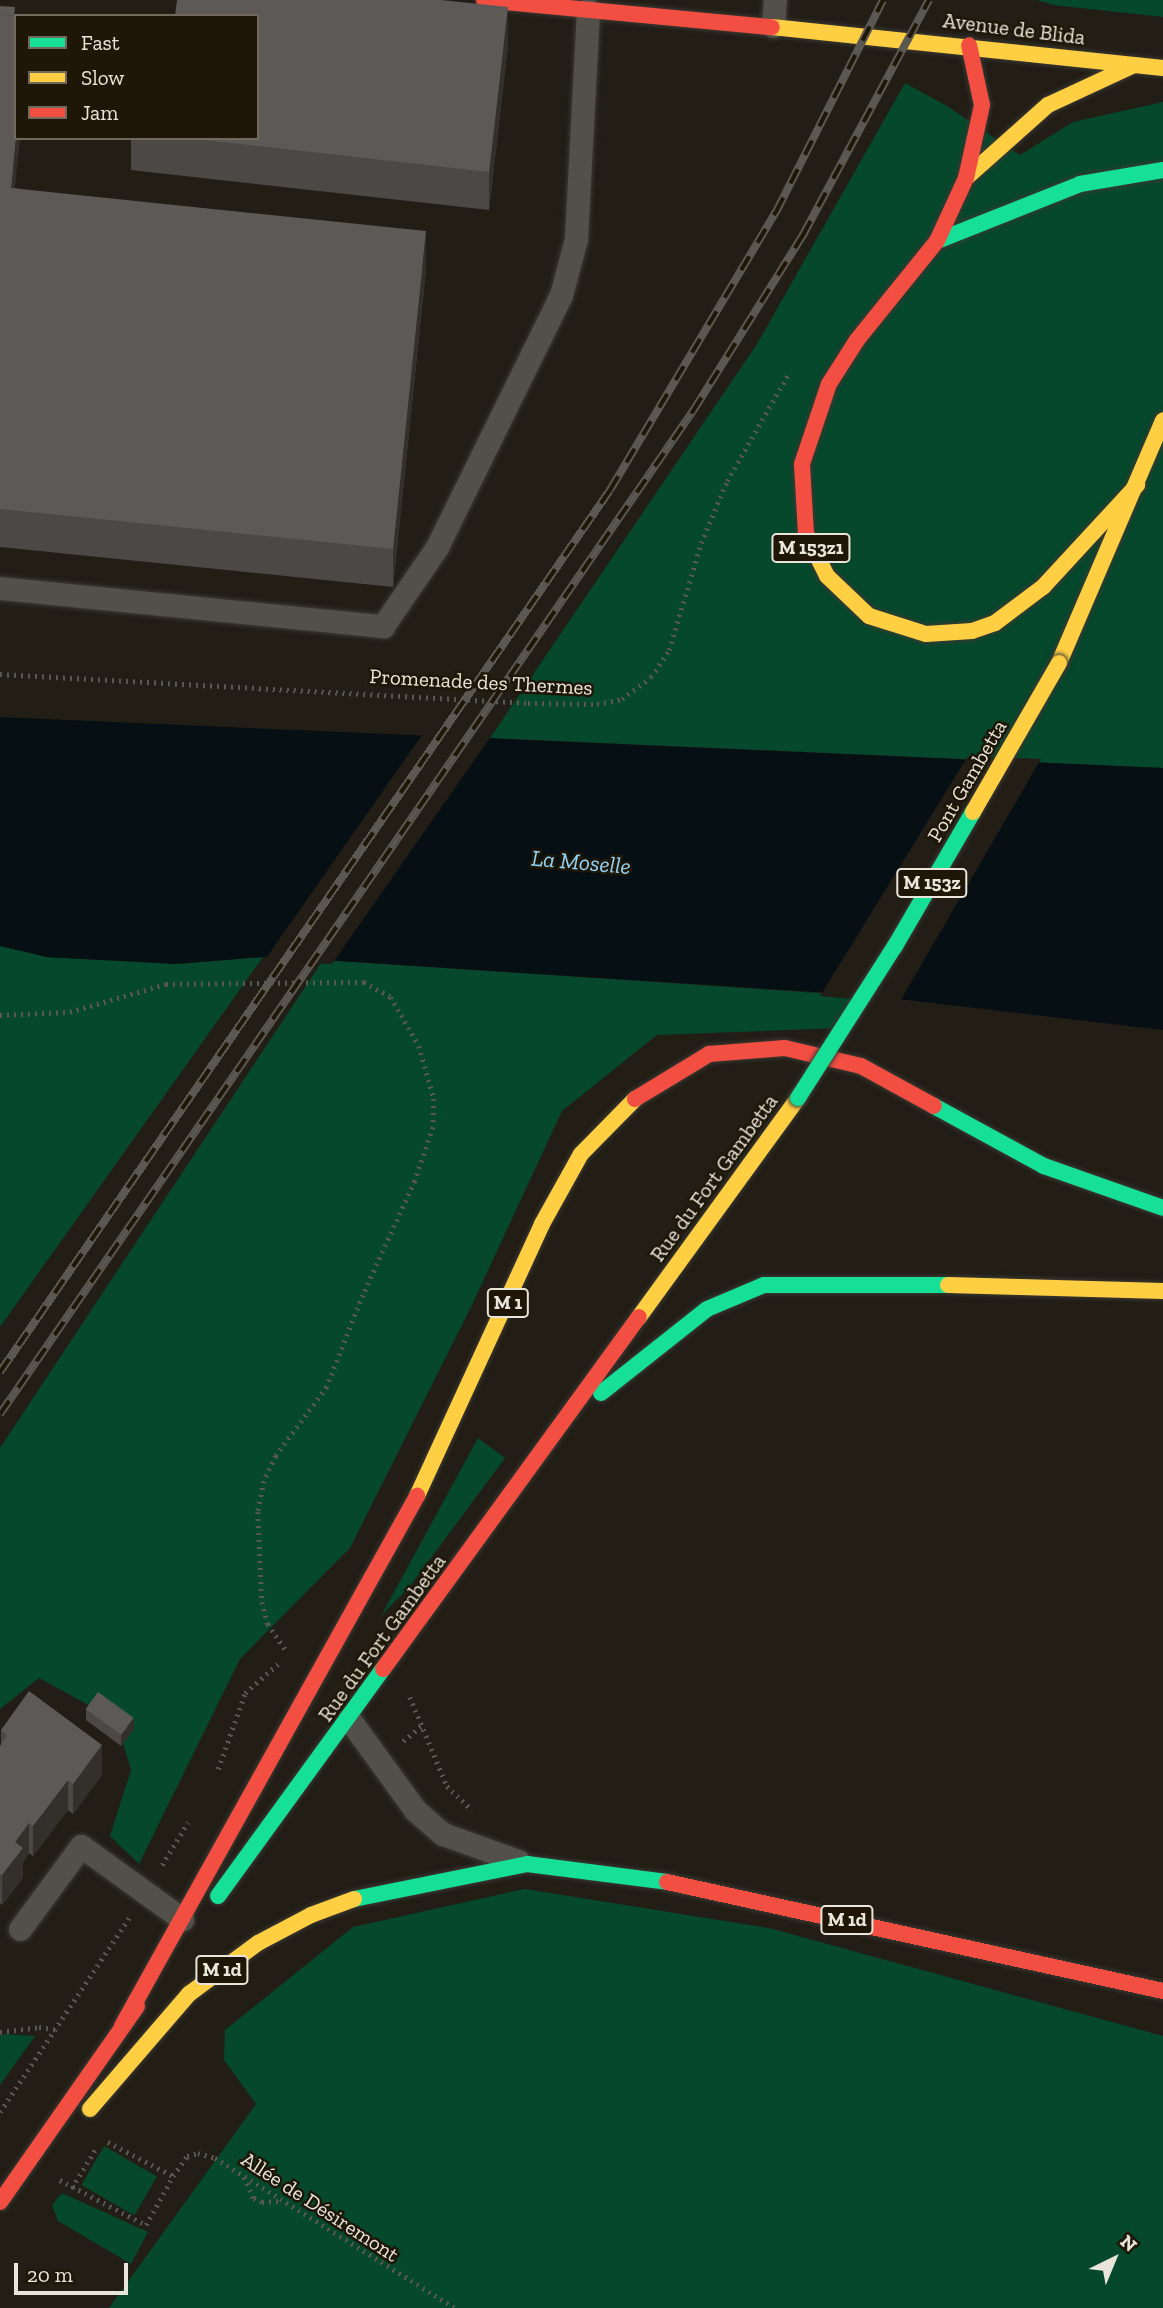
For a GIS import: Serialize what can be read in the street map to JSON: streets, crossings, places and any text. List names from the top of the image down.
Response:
{
  "streets": {
    "main road": [
      "Avenue de Blida",
      "M 153z1",
      "Pont Gambetta",
      "M 153z",
      "Rue du Fort Gambetta",
      "M 1",
      "M 1d"
    ],
    "path": ["Promenade des Thermes", "Allée de Désiremont"]
  },
  "crossings": [
    ["Avenue de Blida", "M 153z1"],
    ["M 153z1", "Pont Gambetta"],
    ["M 153z1", "M 153z"],
    ["Pont Gambetta", "M 153z"],
    ["Pont Gambetta", "Rue du Fort Gambetta"],
    ["Rue du Fort Gambetta", "M 1"],
    ["Rue du Fort Gambetta", "M 1d"],
    ["M 1d", "Allée de Désiremont"]
  ],
  "water": ["La Moselle"],
  "legend": ["Fast", "Slow", "Jam"],
  "scale_bar": "20 m",
  "north": "top right"
}
